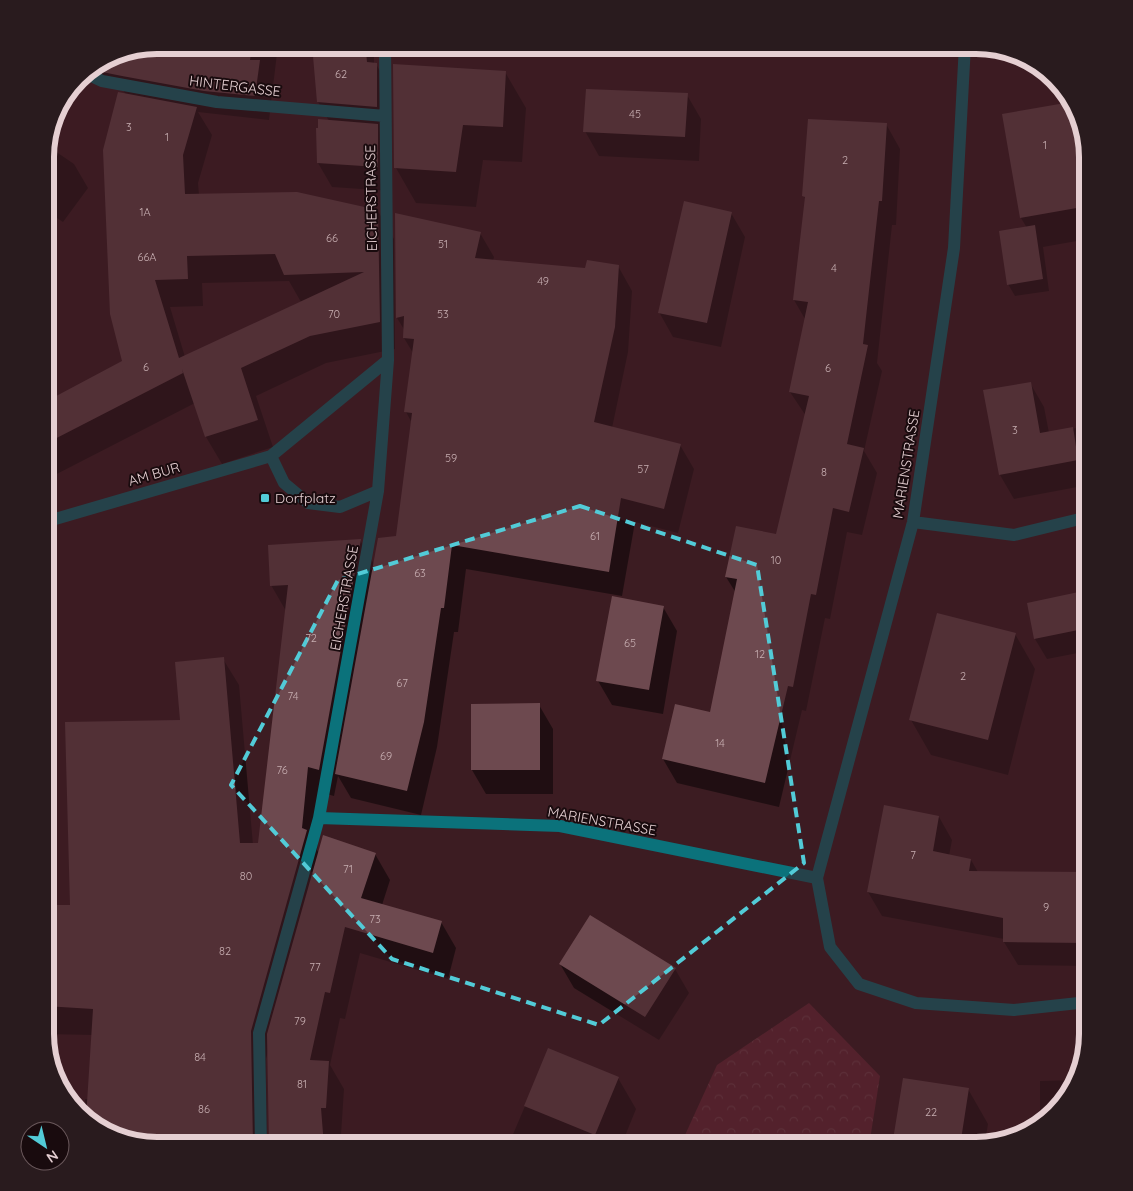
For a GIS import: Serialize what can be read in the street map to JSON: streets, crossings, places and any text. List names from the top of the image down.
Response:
{
  "streets": {
    "street": [
      "HINTERGASSE",
      "EICHERSTRASSE",
      "MARIENSTRASSE",
      "AM BUR"
    ]
  },
  "crossings": [
    ["HINTERGASSE", "EICHERSTRASSE"],
    ["EICHERSTRASSE", "MARIENSTRASSE"],
    ["EICHERSTRASSE", "AM BUR"]
  ],
  "places": {
    "transit": ["Dorfplatz"]
  },
  "house_numbers": [
    "62",
    "45",
    "3",
    "1",
    "1",
    "2",
    "1A",
    "66",
    "51",
    "66A",
    "4",
    "49",
    "70",
    "53",
    "6",
    "6",
    "3",
    "59",
    "57",
    "8",
    "61",
    "10",
    "63",
    "72",
    "65",
    "12",
    "2",
    "67",
    "74",
    "14",
    "69",
    "76",
    "7",
    "71",
    "80",
    "9",
    "73",
    "82",
    "77",
    "79",
    "84",
    "81",
    "86",
    "22"
  ],
  "north": "bottom right"
}
